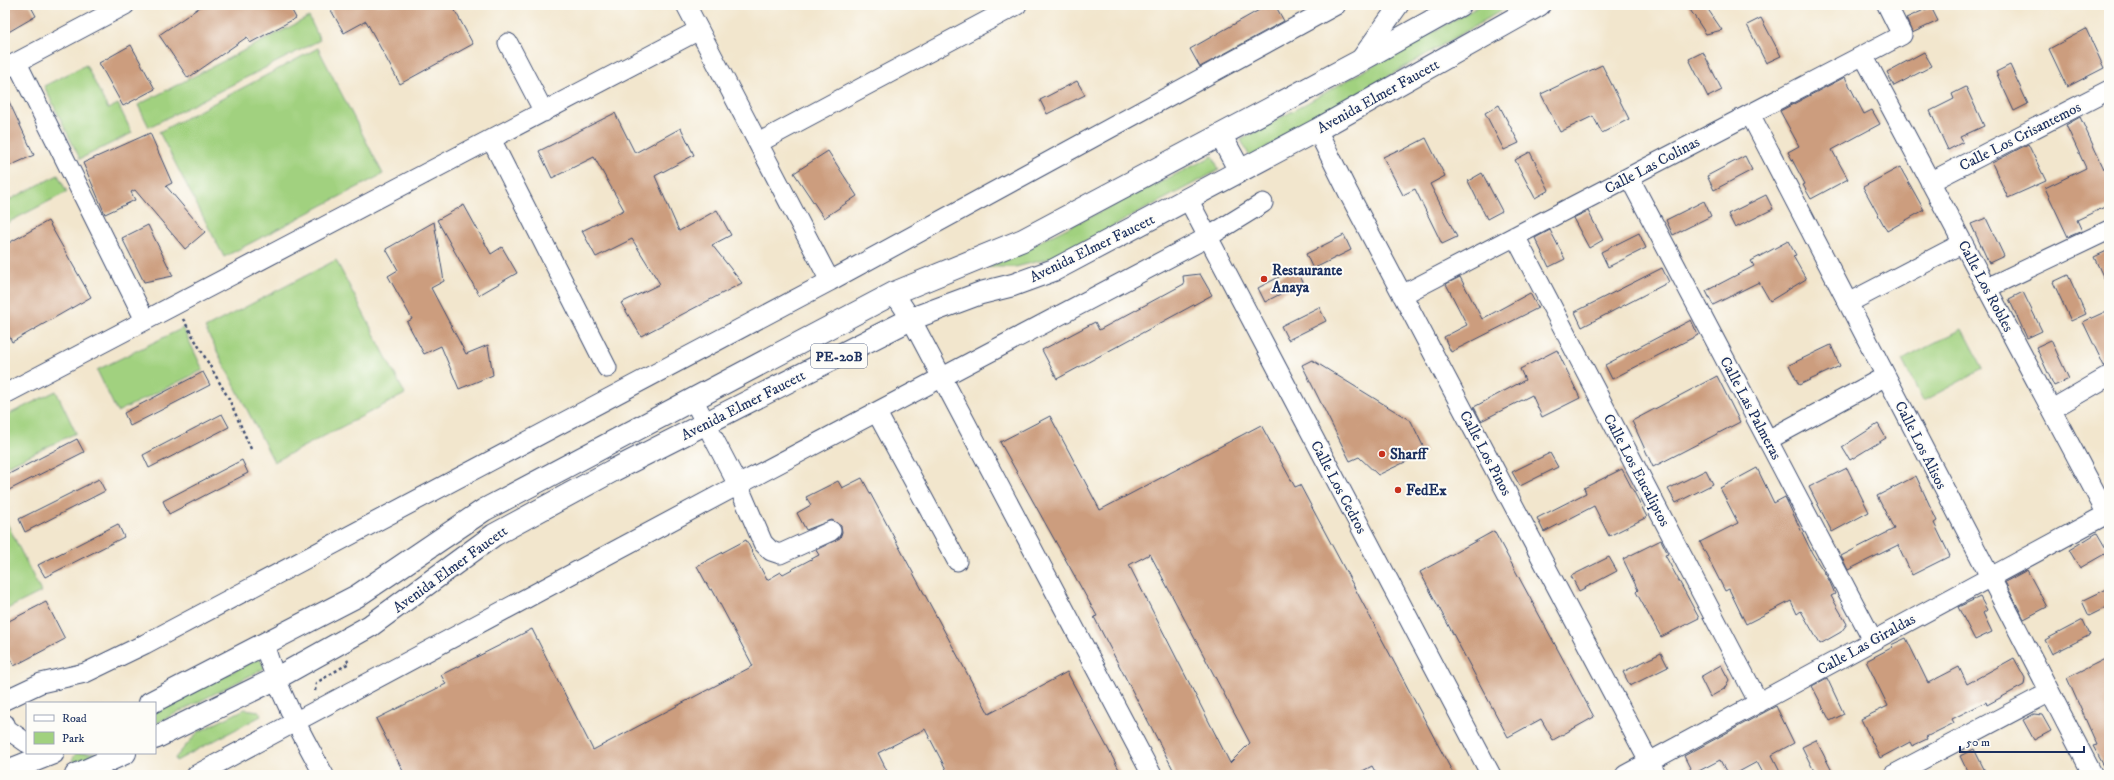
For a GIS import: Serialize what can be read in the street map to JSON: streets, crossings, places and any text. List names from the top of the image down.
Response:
{
  "streets": {
    "highway": ["Avenida Elmer Faucett", "PE-20B"],
    "street": [
      "Calle Los Crisantemos",
      "Calle Las Colinas",
      "Calle Los Robles",
      "Calle Las Palmeras",
      "Calle Los Alisos",
      "Calle Los Pinos",
      "Calle Los Eucaliptos",
      "Calle Los Cedros",
      "Calle Las Giraldas"
    ]
  },
  "crossings": [
    ["Avenida Elmer Faucett", "Calle Los Pinos"],
    ["Avenida Elmer Faucett", "Calle Los Cedros"],
    ["Calle Los Crisantemos", "Calle Los Robles"],
    ["Calle Las Colinas", "Calle Los Robles"],
    ["Calle Las Colinas", "Calle Las Palmeras"],
    ["Calle Las Colinas", "Calle Los Alisos"],
    ["Calle Las Colinas", "Calle Los Pinos"],
    ["Calle Las Colinas", "Calle Los Eucaliptos"],
    ["Calle Los Robles", "Calle Las Giraldas"],
    ["Calle Las Palmeras", "Calle Las Giraldas"],
    ["Calle Los Alisos", "Calle Las Giraldas"],
    ["Calle Los Pinos", "Calle Las Giraldas"],
    ["Calle Los Eucaliptos", "Calle Las Giraldas"]
  ],
  "places": ["Restaurante Anaya", "Sharff", "FedEx"],
  "legend": ["Road", "Park"],
  "scale_bar": "50 m"
}
